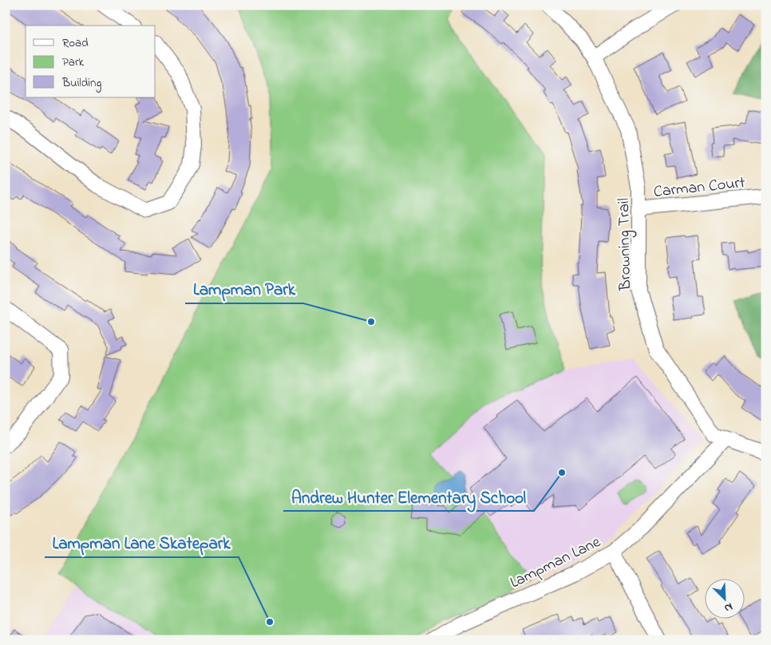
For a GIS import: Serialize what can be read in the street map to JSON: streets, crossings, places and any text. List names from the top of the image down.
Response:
{
  "streets": {
    "street": ["Carman Court", "Browning Trail", "Lampman Lane"]
  },
  "crossings": [
    ["Carman Court", "Browning Trail"],
    ["Browning Trail", "Lampman Lane"]
  ],
  "places": ["Lampman Park", "Andrew Hunter Elementary School", "Lampman Lane Skatepark"],
  "legend": ["Road", "Park", "Building"],
  "north": "bottom right"
}
